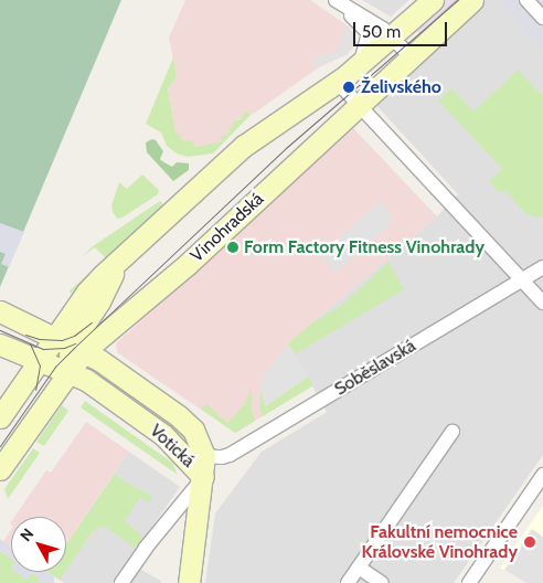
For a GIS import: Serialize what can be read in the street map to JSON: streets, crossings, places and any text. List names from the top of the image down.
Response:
{
  "streets": {
    "main road": ["Vinohradská", "Votická"],
    "street": ["Soběslavská"]
  },
  "crossings": [
    ["Vinohradská", "Votická"],
    ["Soběslavská", "Votická"]
  ],
  "places": ["Želivského", "Form Factory Fitness Vinohrady", "Fakultní nemocnice Královské Vinohrady"],
  "scale_bar": "50 m",
  "north": "top left"
}
